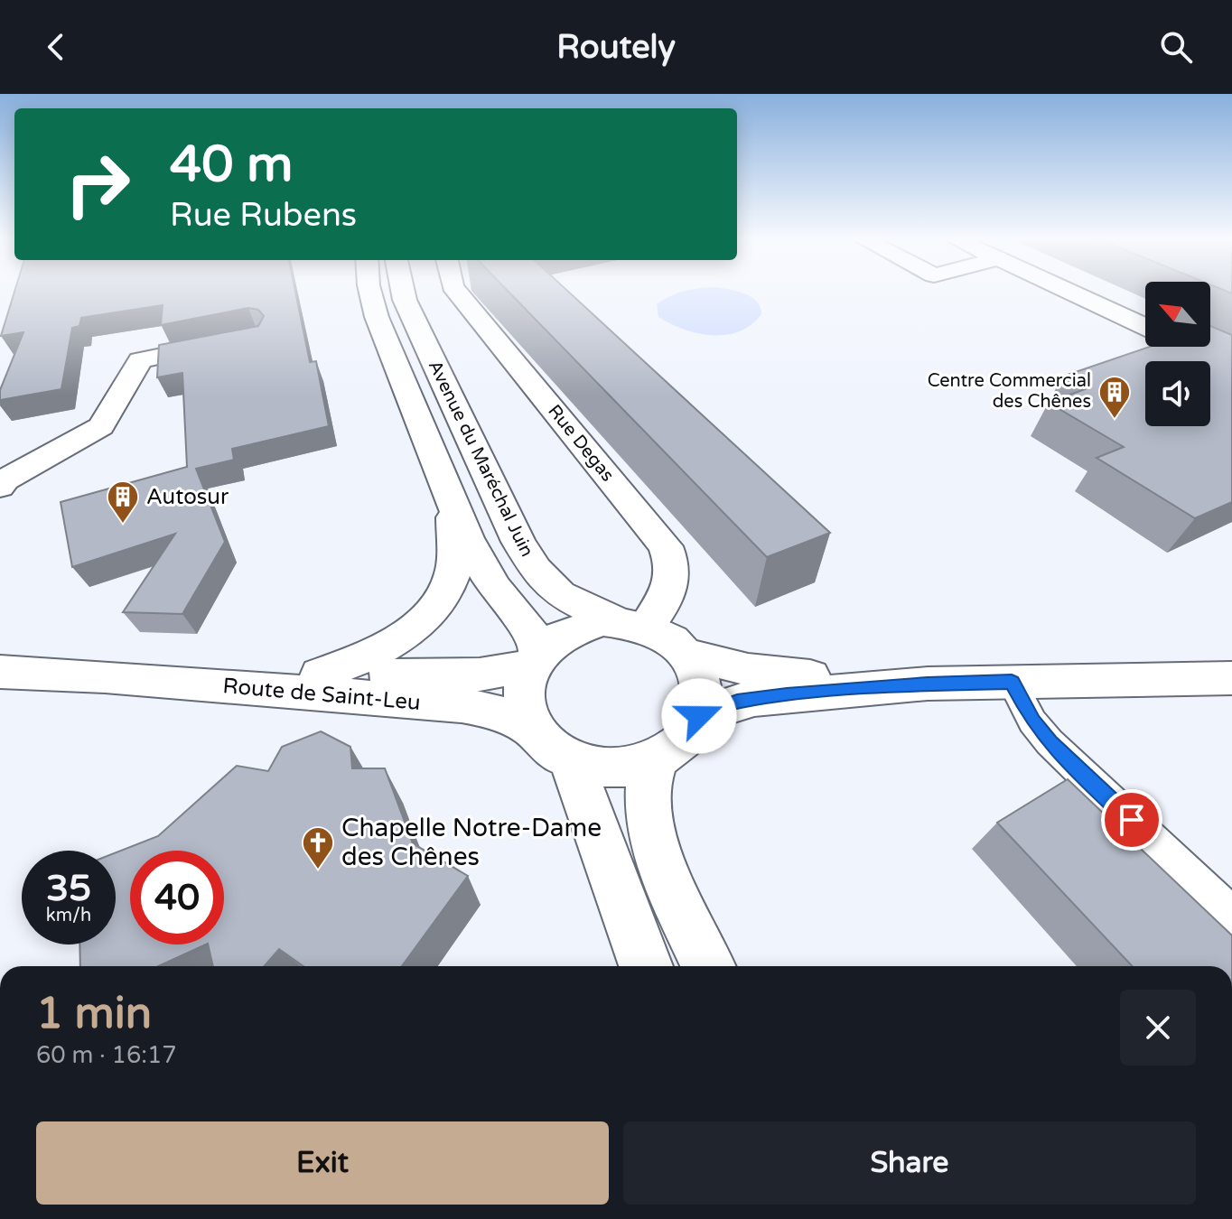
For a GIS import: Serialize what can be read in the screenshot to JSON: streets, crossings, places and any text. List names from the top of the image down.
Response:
{
  "streets": {
    "street": ["Rue Degas", "Avenue du Maréchal Juin", "Route de Saint-Leu"]
  },
  "crossings": [
    ["Rue Degas", "Avenue du Maréchal Juin"],
    ["Rue Degas", "Route de Saint-Leu"],
    ["Avenue du Maréchal Juin", "Route de Saint-Leu"]
  ],
  "places": {
    "building": ["Centre Commercial des Chênes", "Autosur"],
    "church": ["Chapelle Notre-Dame des Chênes"]
  },
  "north": "top left",
  "page": {
    "header": "Routely",
    "turn": ["40 m", "Rue Rubens"],
    "speed": "35 km/h",
    "limit": "40",
    "heading": ["1 min", "60 m · 16:17"],
    "buttons": ["Exit", "Share"]
  }
}
